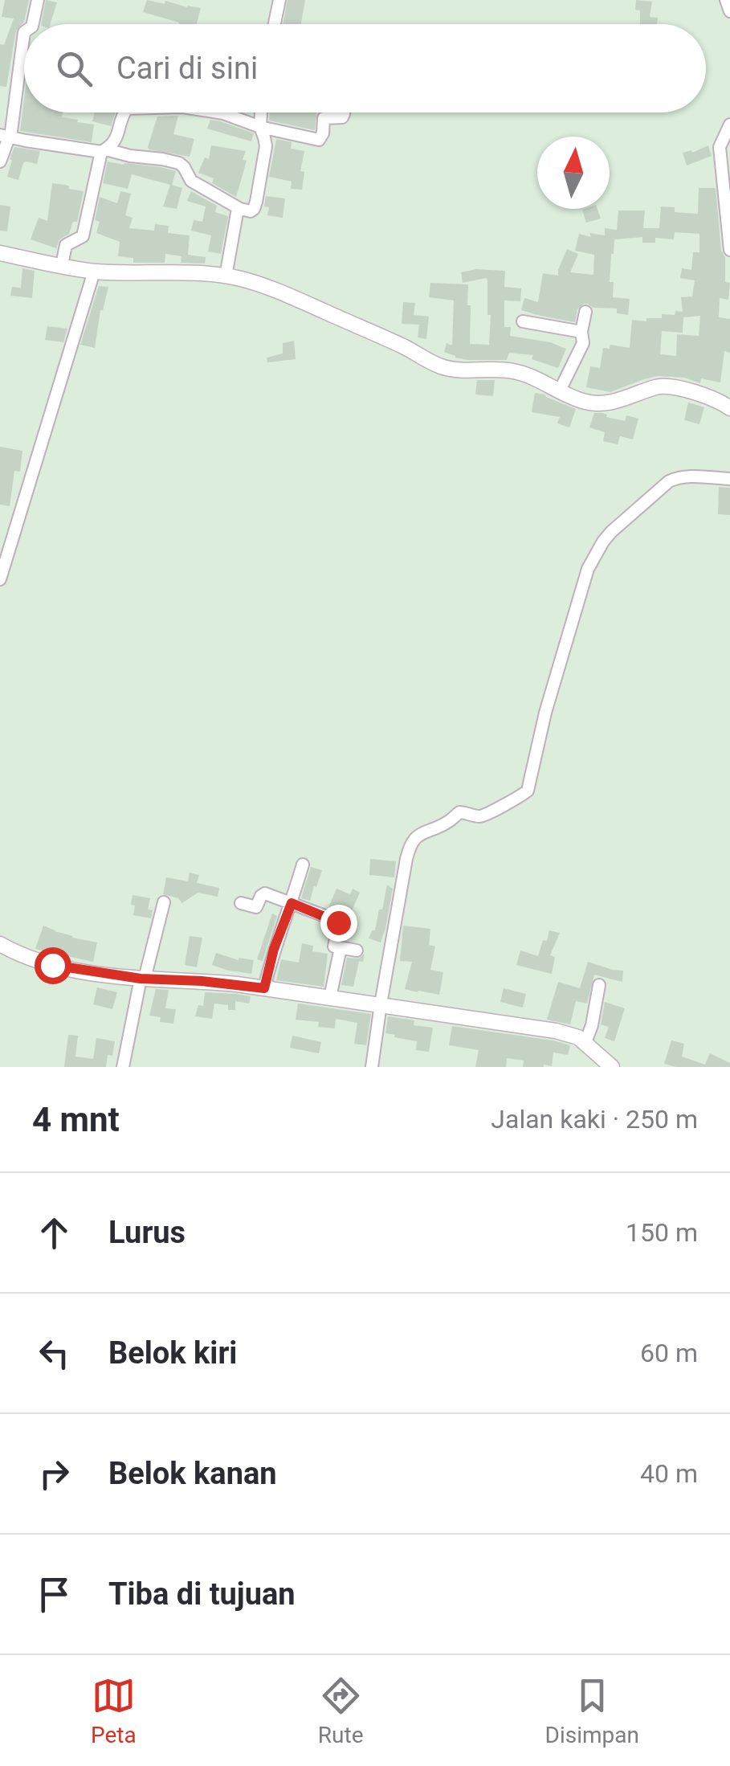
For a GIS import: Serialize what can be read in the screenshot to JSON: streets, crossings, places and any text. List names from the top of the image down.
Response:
{
  "north": "top",
  "page": {
    "search": "Cari di sini",
    "heading": ["4 mnt", "Jalan kaki · 250 m"],
    "list": [
      ["Lurus", "150 m"],
      ["Belok kiri", "60 m"],
      ["Belok kanan", "40 m"],
      "Tiba di tujuan"
    ],
    "nav": ["Peta", "Rute", "Disimpan"]
  }
}
